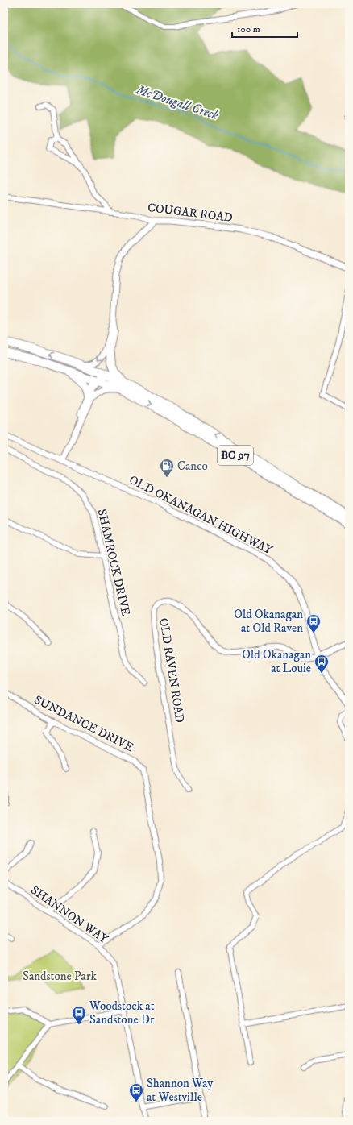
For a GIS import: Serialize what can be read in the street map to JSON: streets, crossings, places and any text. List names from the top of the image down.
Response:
{
  "streets": {
    "highway": ["BC 97"],
    "street": [
      "COUGAR ROAD",
      "OLD OKANAGAN HIGHWAY",
      "SHAMROCK DRIVE",
      "OLD RAVEN ROAD",
      "SUNDANCE DRIVE",
      "SHANNON WAY"
    ]
  },
  "crossings": [
    ["OLD OKANAGAN HIGHWAY", "OLD RAVEN ROAD"],
    ["SUNDANCE DRIVE", "SHANNON WAY"]
  ],
  "water": ["McDougall Creek"],
  "parks": ["Sandstone Park"],
  "places": {
    "fuel station": ["Canco"],
    "bus stop": [
      "Old Okanagan at Old Raven",
      "Old Okanagan at Louie",
      "Woodstock at Sandstone Dr",
      "Shannon Way at Westville"
    ]
  },
  "scale_bar": "100 m"
}
